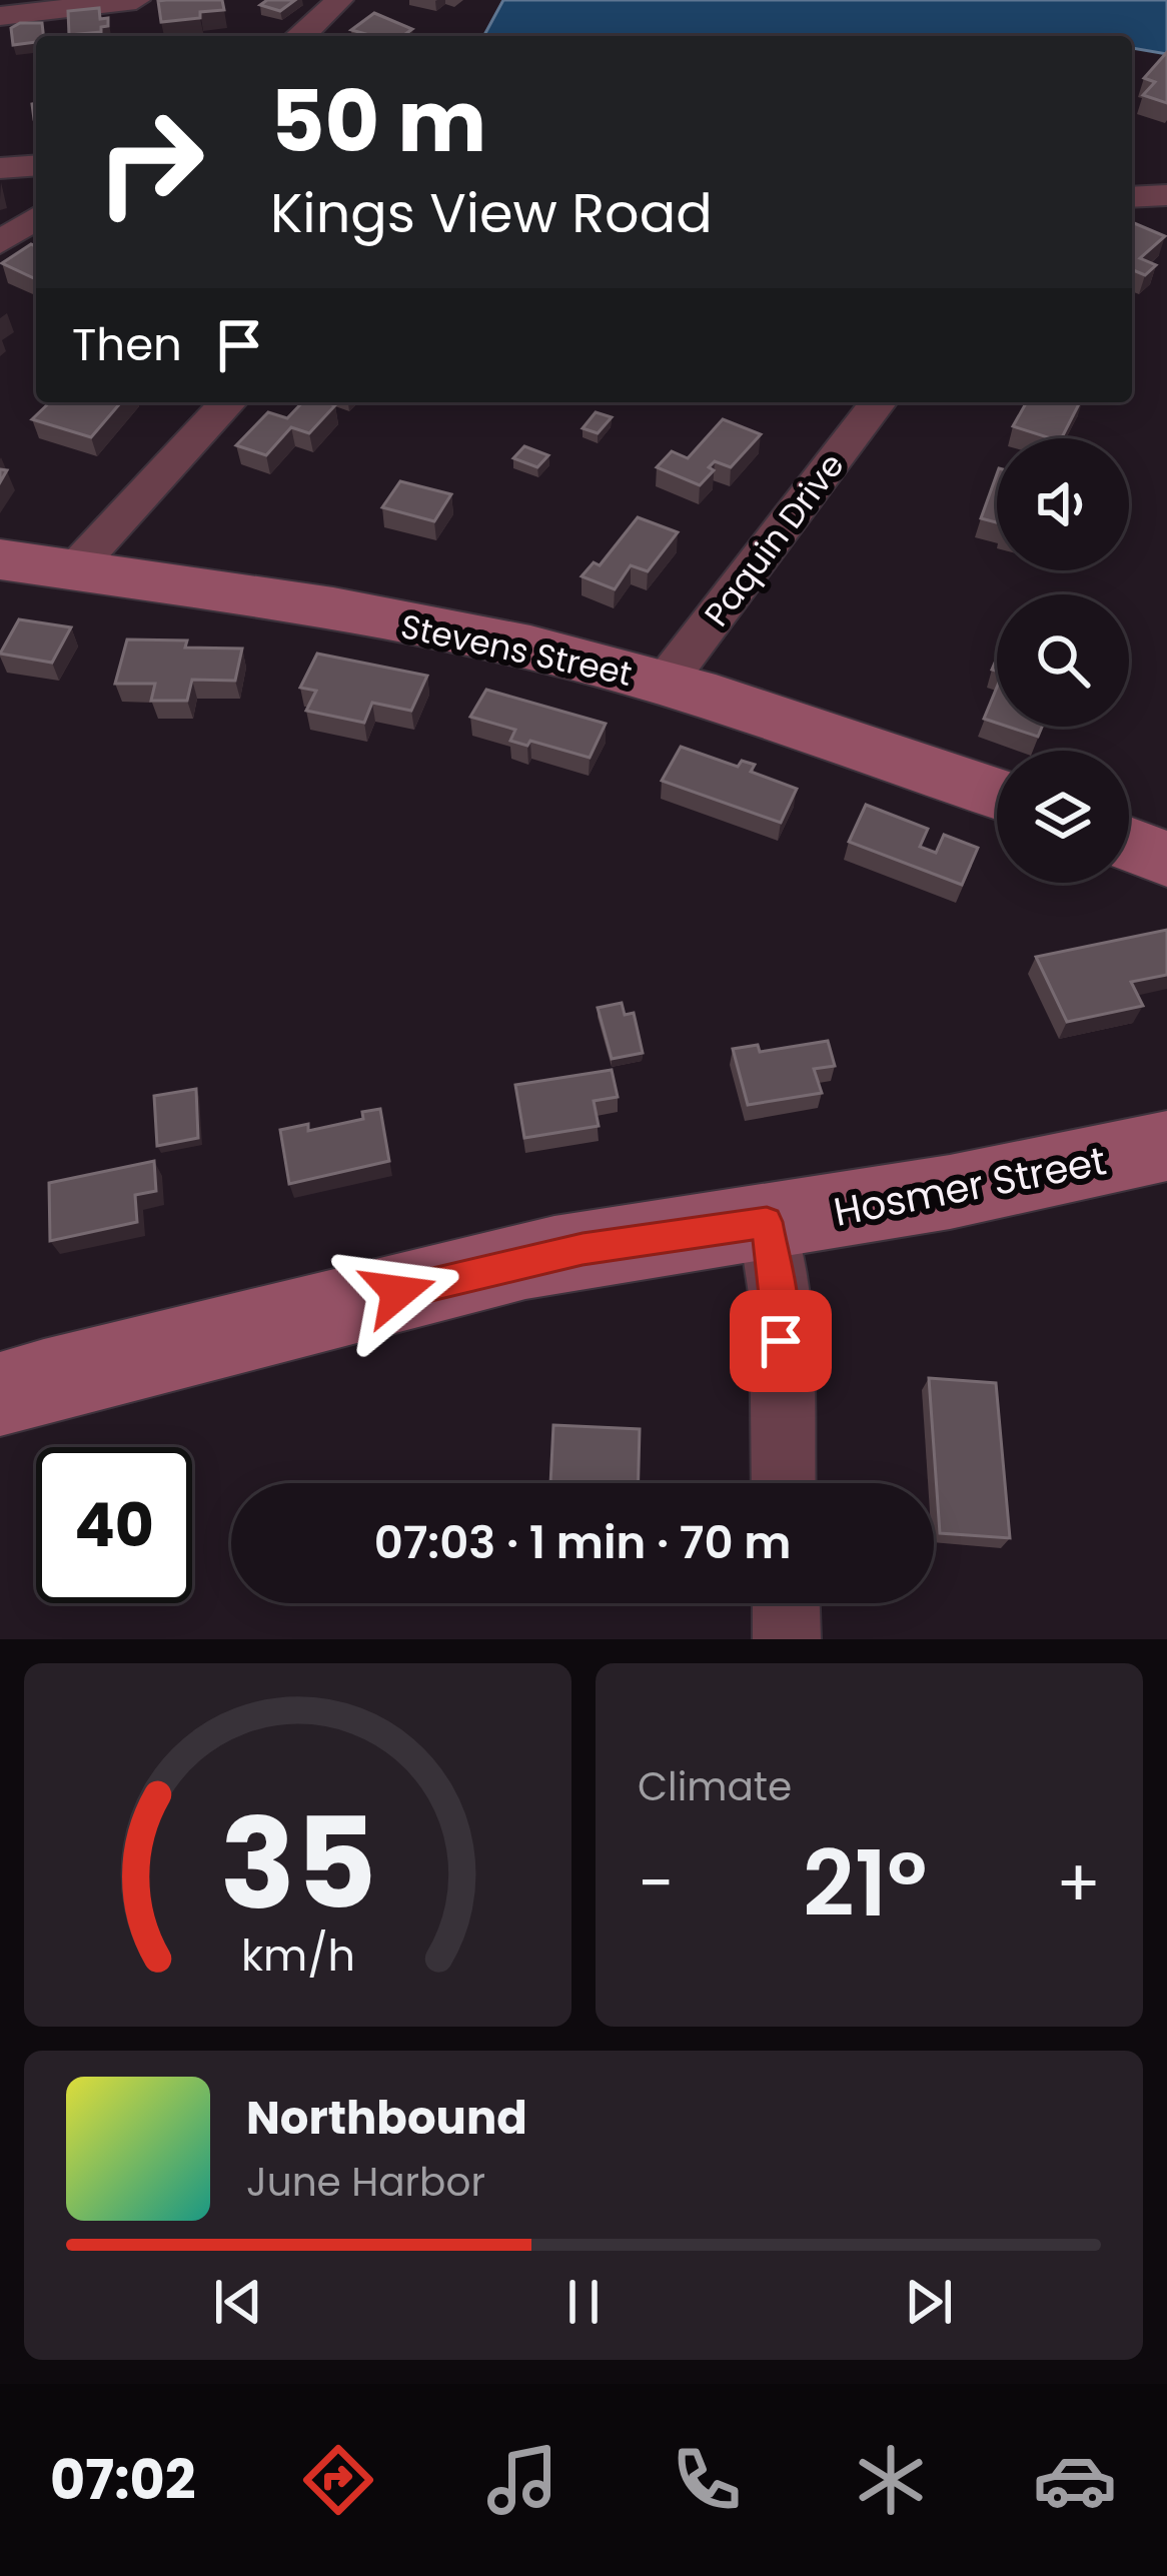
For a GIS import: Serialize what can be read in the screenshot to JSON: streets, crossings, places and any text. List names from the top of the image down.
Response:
{
  "streets": {
    "street": ["Paquin Drive", "Stevens Street", "Hosmer Street"]
  },
  "crossings": [
    ["Paquin Drive", "Stevens Street"]
  ],
  "page": {
    "turn": ["50 m", "Kings View Road"],
    "then": "Then",
    "limit": "40",
    "trip": "07:03 · 1 min · 70 m",
    "tile": "Climate",
    "heat": ["−", "21°", "+"],
    "song": ["Northbound", "June Harbor"],
    "tabs": "07:02",
    "gauge": ["35", "km/h"]
  }
}
